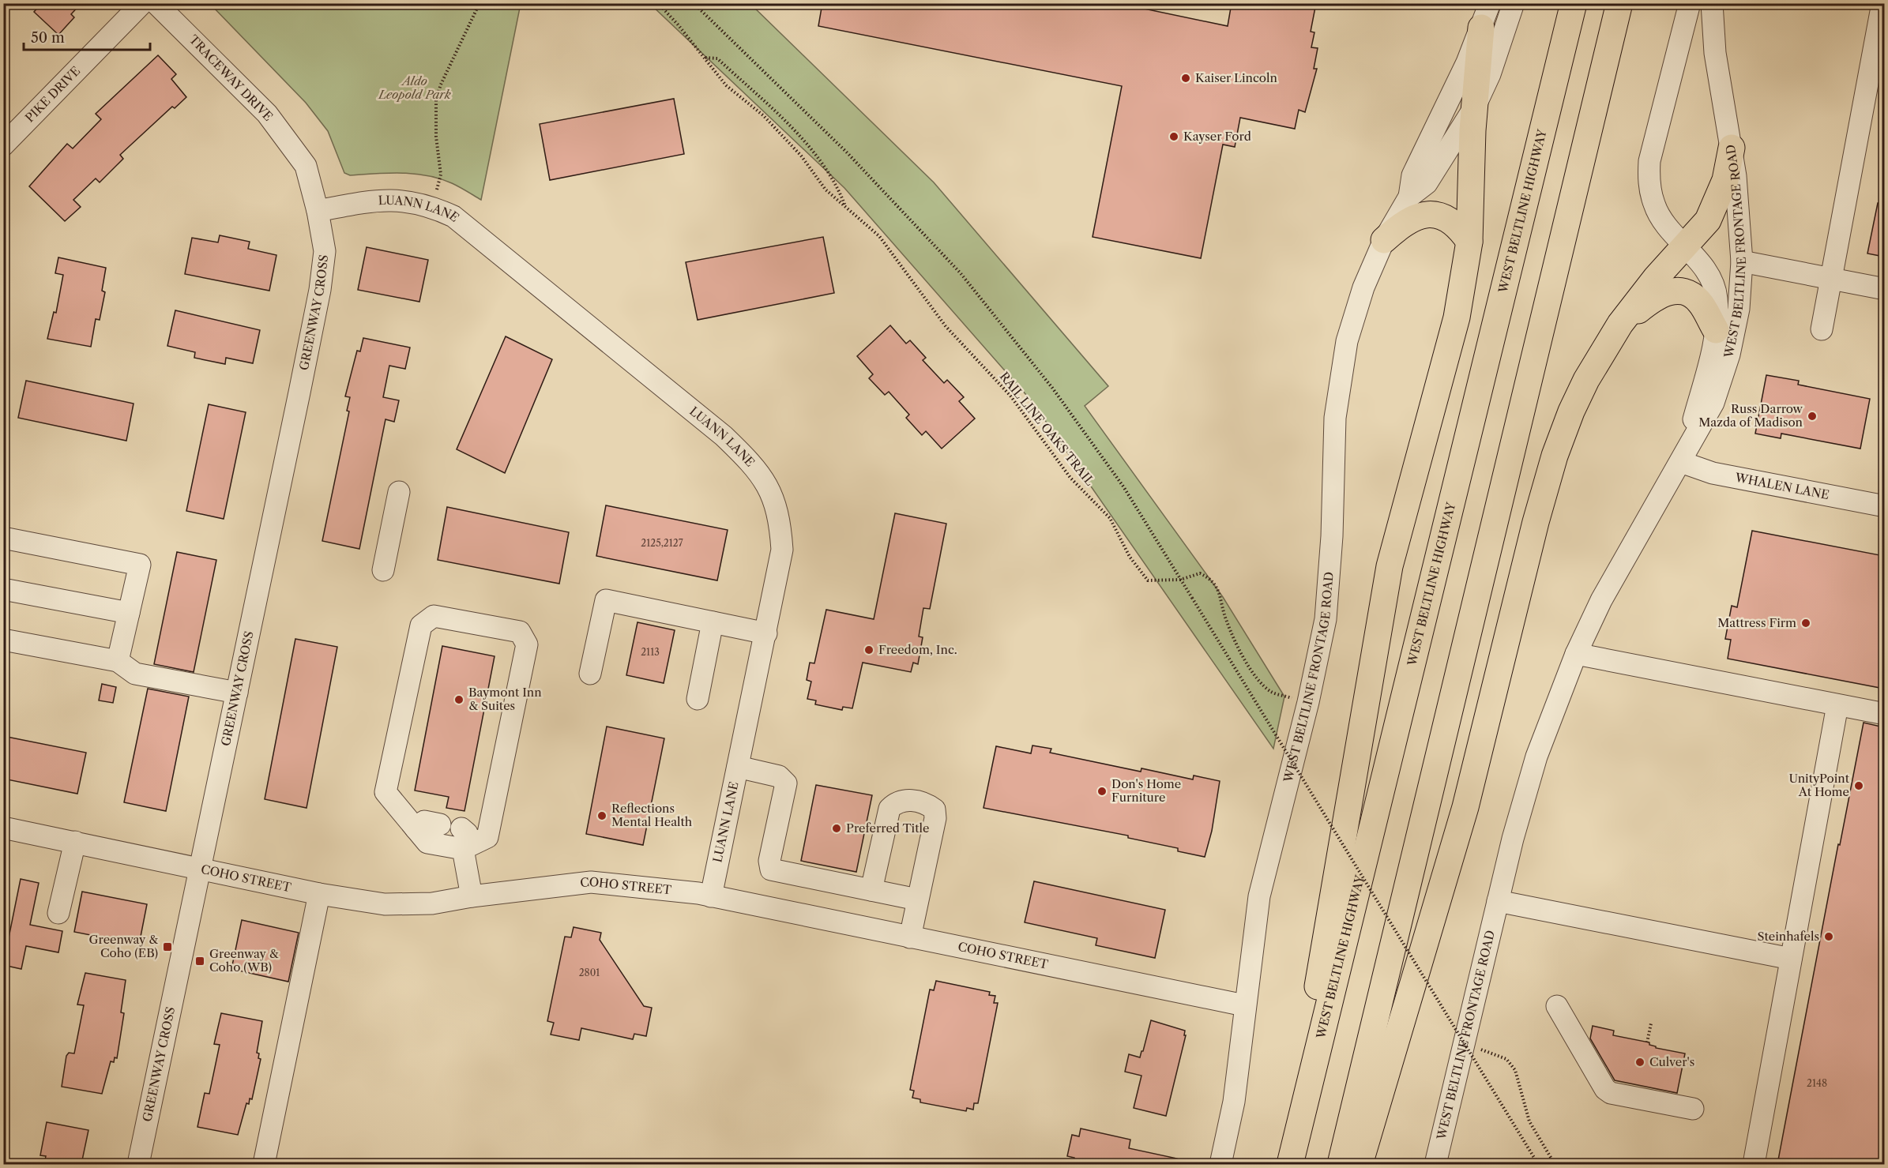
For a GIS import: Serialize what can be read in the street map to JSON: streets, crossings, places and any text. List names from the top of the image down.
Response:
{
  "streets": {
    "highway": ["WEST BELTLINE HIGHWAY"],
    "street": [
      "TRACEWAY DRIVE",
      "PIKE DRIVE",
      "LUANN LANE",
      "WEST BELTLINE FRONTAGE ROAD",
      "GREENWAY CROSS",
      "WHALEN LANE",
      "COHO STREET"
    ],
    "path": ["RAIL LINE OAKS TRAIL"]
  },
  "crossings": [
    ["TRACEWAY DRIVE", "LUANN LANE"],
    ["TRACEWAY DRIVE", "GREENWAY CROSS"],
    ["LUANN LANE", "GREENWAY CROSS"],
    ["LUANN LANE", "COHO STREET"],
    ["WEST BELTLINE FRONTAGE ROAD", "WHALEN LANE"],
    ["WEST BELTLINE FRONTAGE ROAD", "COHO STREET"],
    ["GREENWAY CROSS", "COHO STREET"]
  ],
  "parks": ["Aldo Leopold Park"],
  "places": {
    "other": [
      "Kaiser Lincoln",
      "Kayser Ford",
      "Russ Darrow Mazda of Madison",
      "Mattress Firm",
      "Freedom, Inc.",
      "Baymont Inn & Suites",
      "UnityPoint At Home",
      "Don's Home Furniture",
      "Reflections Mental Health",
      "Preferred Title",
      "Steinhafels",
      "Culver's"
    ],
    "transit": ["Greenway & Coho (EB)", "Greenway & Coho (WB)"]
  },
  "house_numbers": [
    "2125,2127",
    "2113",
    "2801",
    "2148"
  ],
  "scale_bar": "50 m"
}
